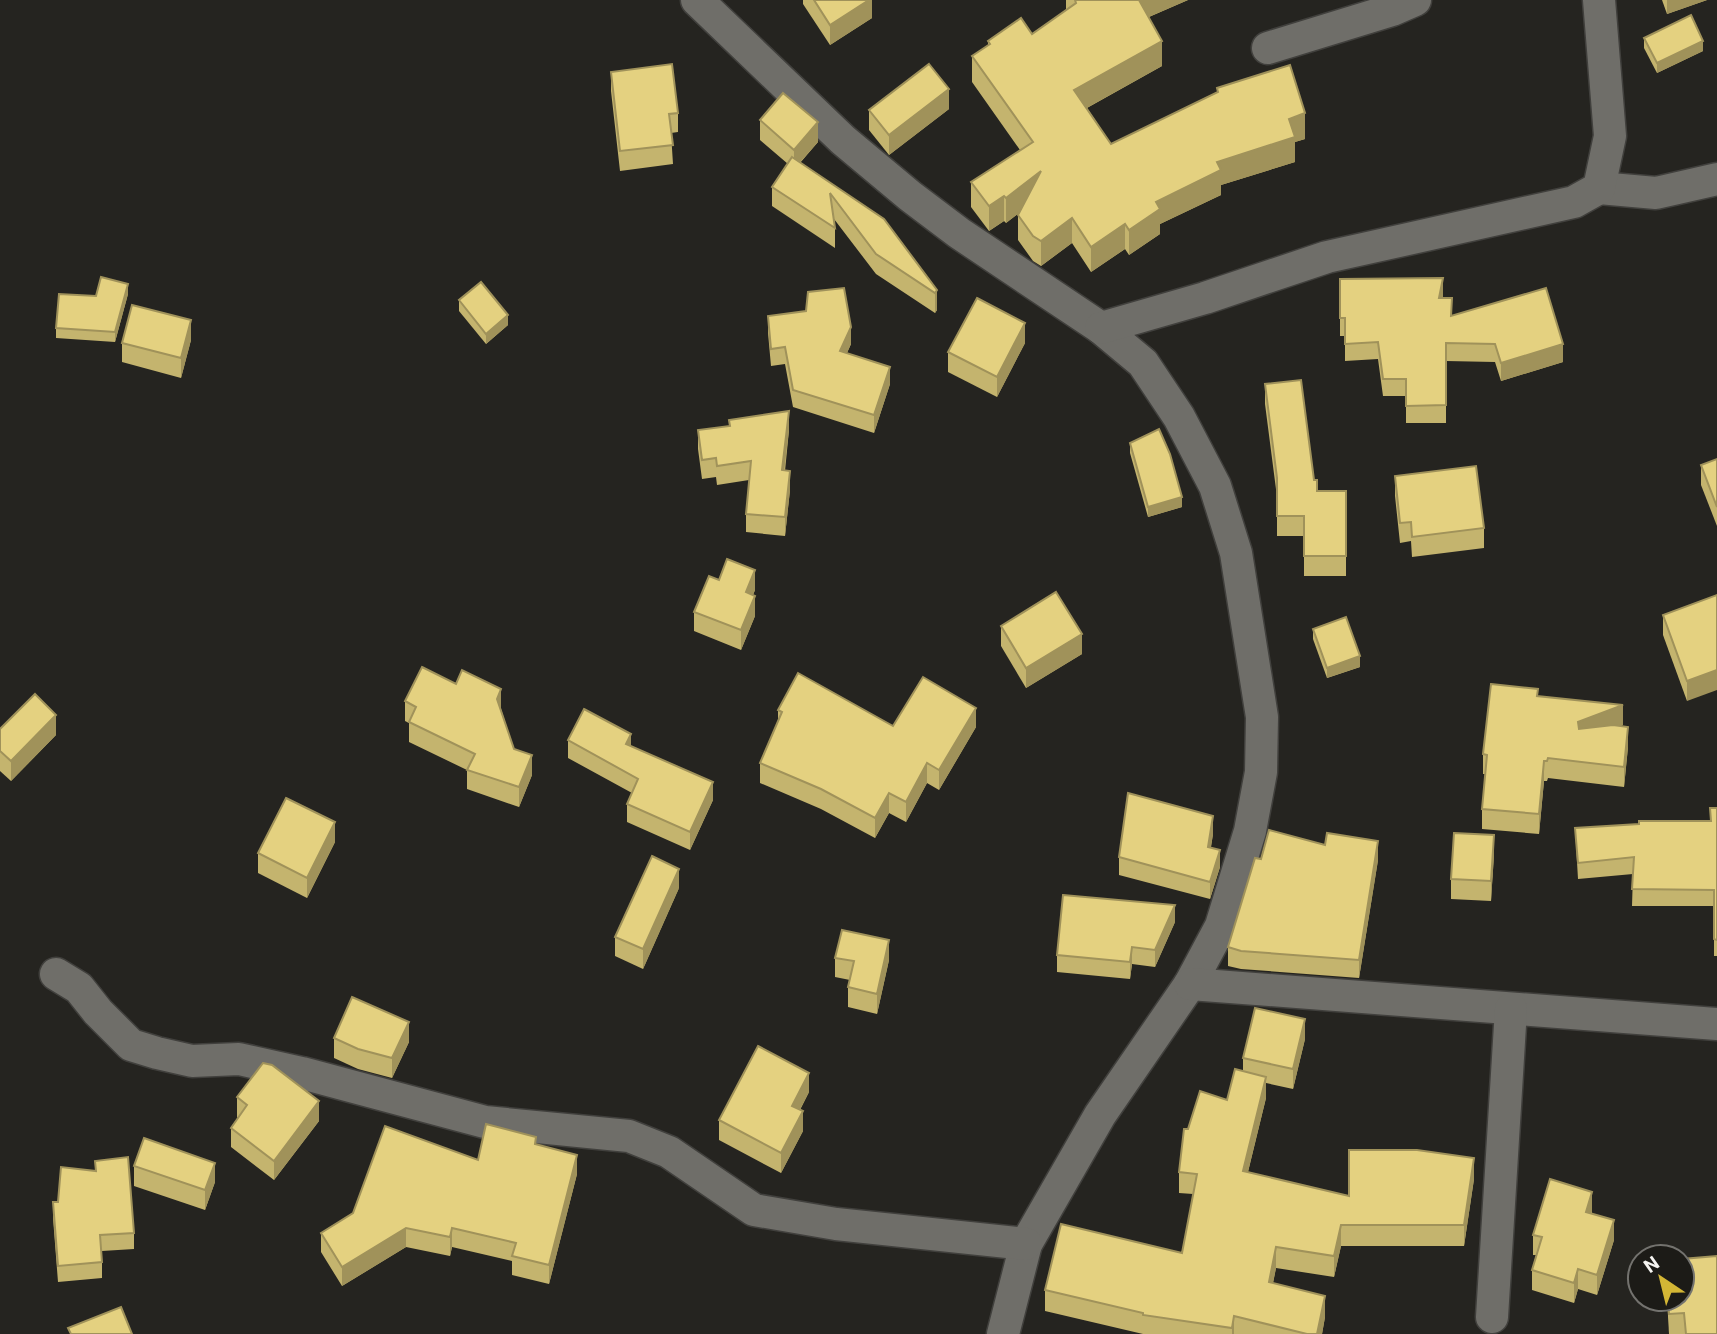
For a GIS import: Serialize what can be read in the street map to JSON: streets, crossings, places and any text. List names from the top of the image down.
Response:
{
  "north": "top left"
}
